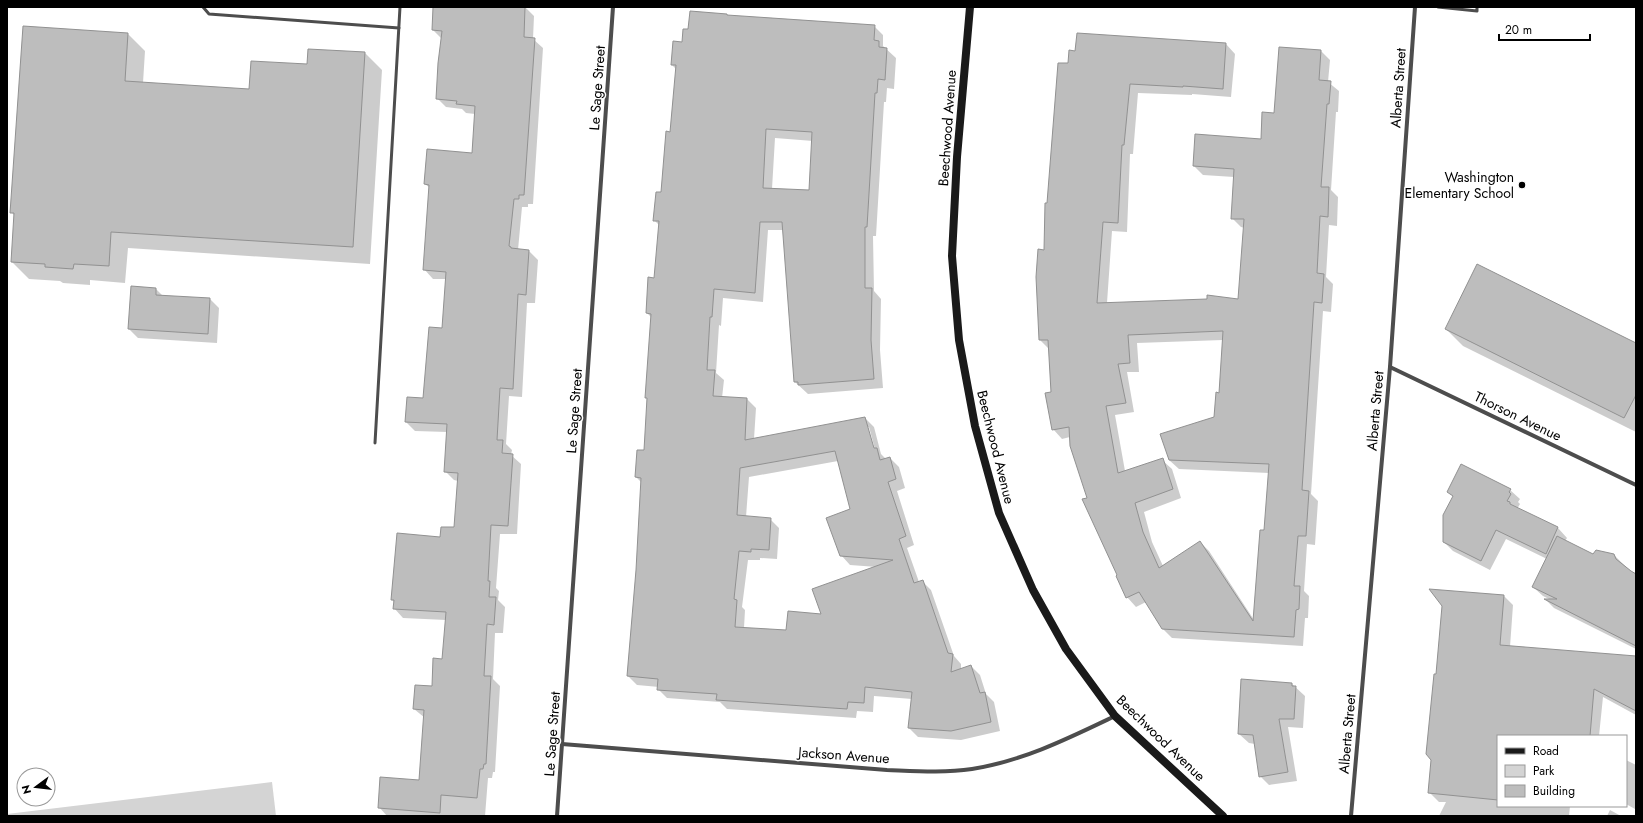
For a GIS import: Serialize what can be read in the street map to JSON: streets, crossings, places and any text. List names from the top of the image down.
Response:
{
  "streets": {
    "street": [
      "Le Sage Street",
      "Alberta Street",
      "Beechwood Avenue",
      "Thorson Avenue",
      "Jackson Avenue"
    ]
  },
  "crossings": [
    ["Le Sage Street", "Jackson Avenue"],
    ["Alberta Street", "Thorson Avenue"],
    ["Beechwood Avenue", "Jackson Avenue"]
  ],
  "places": ["Washington Elementary School"],
  "legend": ["Road", "Park", "Building"],
  "scale_bar": "20 m",
  "north": "left"
}
